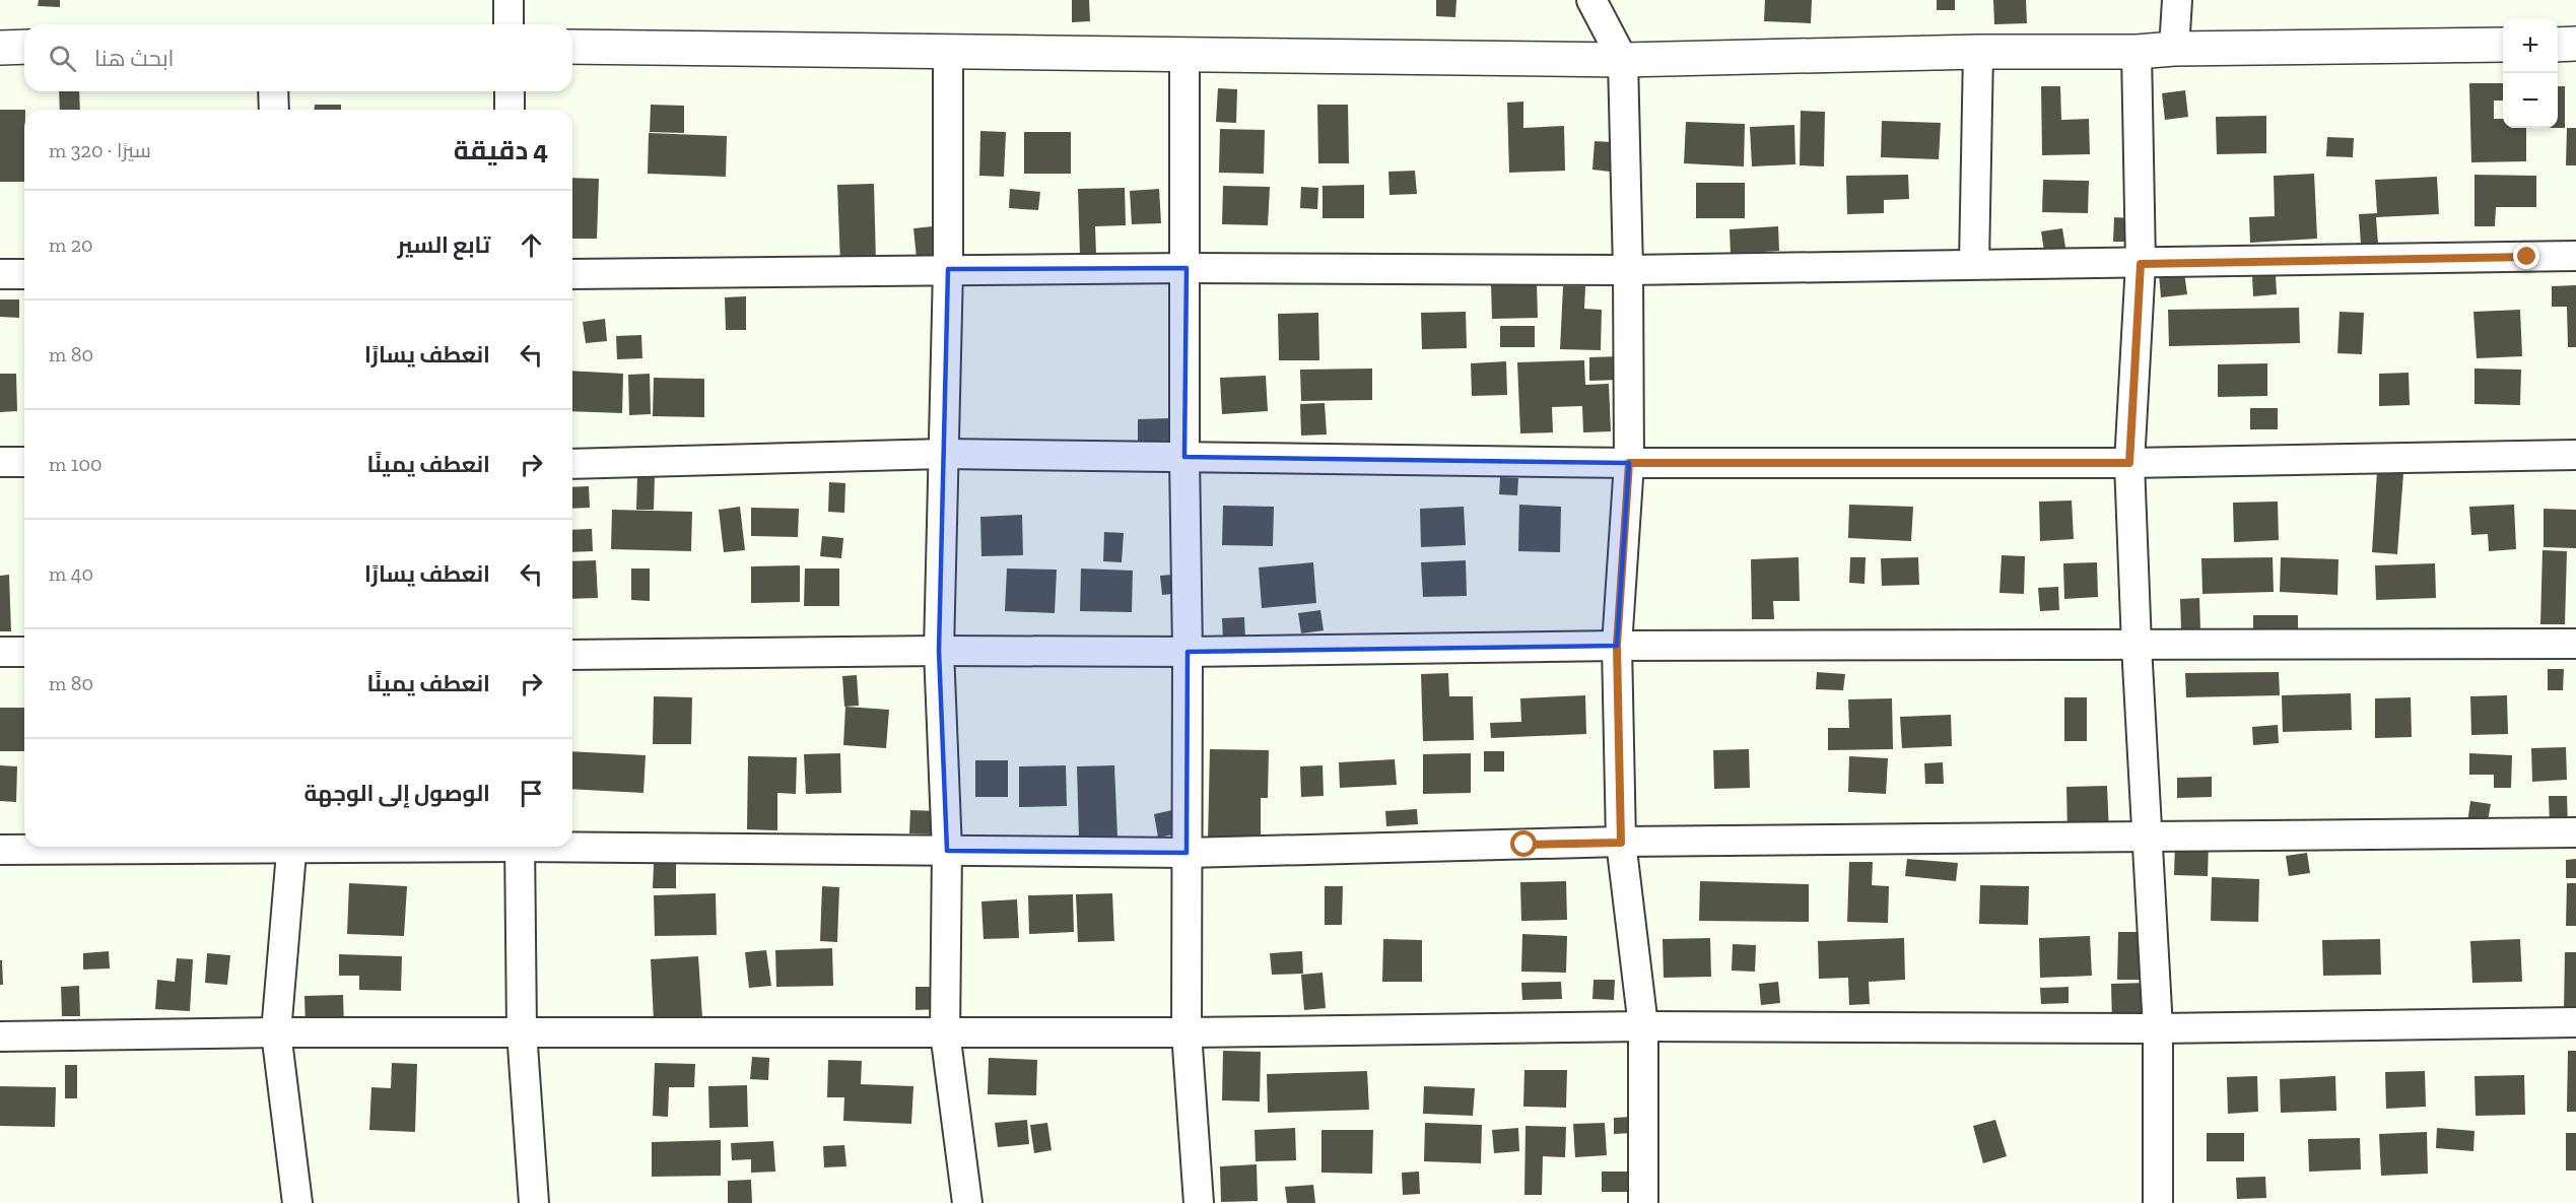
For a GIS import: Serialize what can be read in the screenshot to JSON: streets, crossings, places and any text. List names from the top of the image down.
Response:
{
  "page": {
    "map_buttons": ["+", "−"],
    "search": "ابحث هنا",
    "heading": ["4 دقيقة", "سيرًا · 320 m"],
    "list": [
      ["تابع السير", "20 m"],
      ["انعطف يسارًا", "80 m"],
      ["انعطف يمينًا", "100 m"],
      ["انعطف يسارًا", "40 m"],
      ["انعطف يمينًا", "80 m"],
      "الوصول إلى الوجهة"
    ]
  }
}
